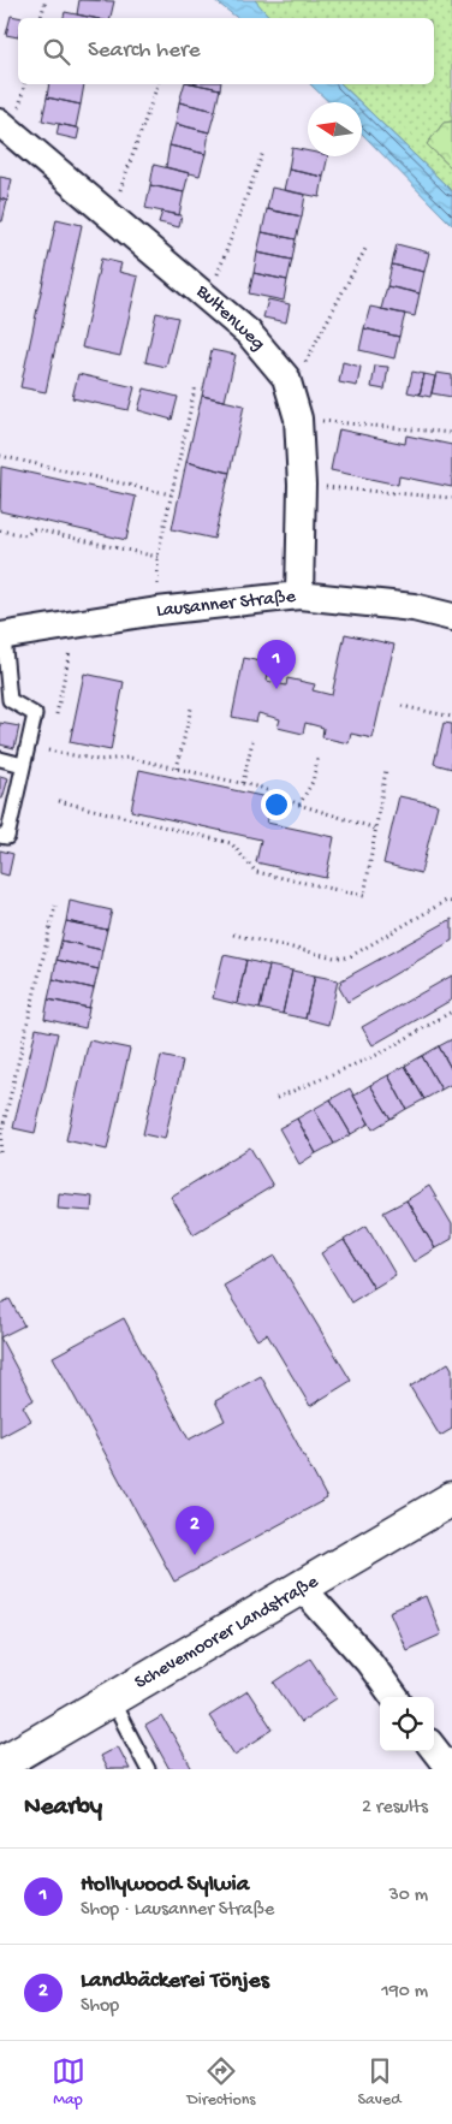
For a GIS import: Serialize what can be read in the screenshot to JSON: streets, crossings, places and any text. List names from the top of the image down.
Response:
{
  "streets": {
    "street": ["Bultenweg", "Lausanner Straße", "Schevemoorer Landstraße"]
  },
  "crossings": [
    ["Bultenweg", "Lausanner Straße"]
  ],
  "north": "left",
  "page": {
    "search": "Search here",
    "pins": ["1", "2"],
    "heading": ["Nearby", "2 results"],
    "list": [
      {
        "mark": "1",
        "name": "Hollywood Sylwia",
        "note": "Shop · Lausanner Straße",
        "value": "30 m"
      },
      {
        "mark": "2",
        "name": "Landbäckerei Tönjes",
        "note": "Shop",
        "value": "190 m"
      }
    ],
    "nav": ["Map", "Directions", "Saved"]
  }
}
